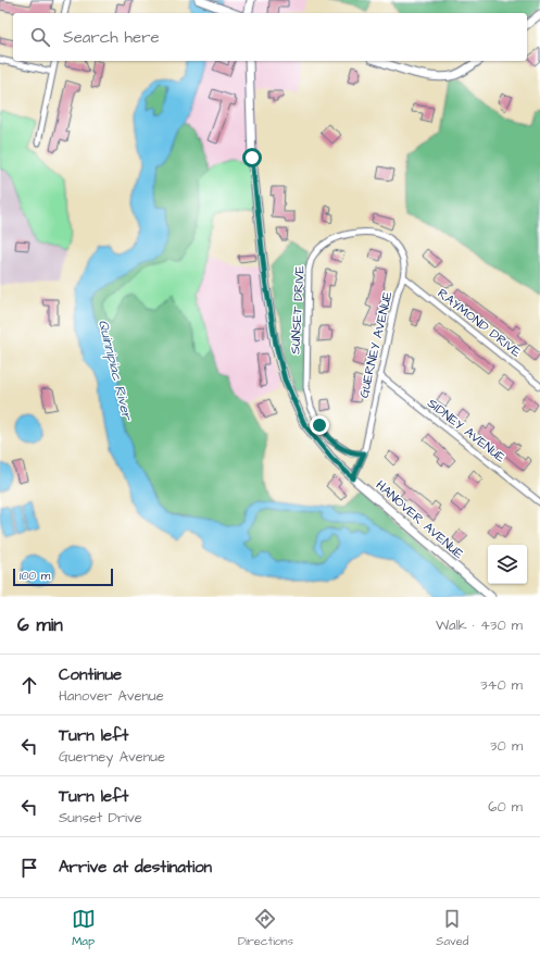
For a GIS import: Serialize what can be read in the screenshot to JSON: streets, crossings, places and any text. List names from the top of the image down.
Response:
{
  "streets": {
    "main road": ["HANOVER AVENUE"],
    "street": [
      "SUNSET DRIVE",
      "RAYMOND DRIVE",
      "GUERNEY AVENUE",
      "SIDNEY AVENUE"
    ]
  },
  "crossings": [
    ["SUNSET DRIVE", "GUERNEY AVENUE"],
    ["RAYMOND DRIVE", "GUERNEY AVENUE"],
    ["GUERNEY AVENUE", "SIDNEY AVENUE"],
    ["GUERNEY AVENUE", "HANOVER AVENUE"]
  ],
  "water": ["Quinnipiac River"],
  "scale_bar": "100 m",
  "page": {
    "search": "Search here",
    "scale": "100 m",
    "heading": ["6 min", "Walk · 430 m"],
    "list": [
      ["Continue", "Hanover Avenue", "340 m"],
      ["Turn left", "Guerney Avenue", "30 m"],
      ["Turn left", "Sunset Drive", "60 m"],
      "Arrive at destination"
    ],
    "nav": ["Map", "Directions", "Saved"]
  }
}
